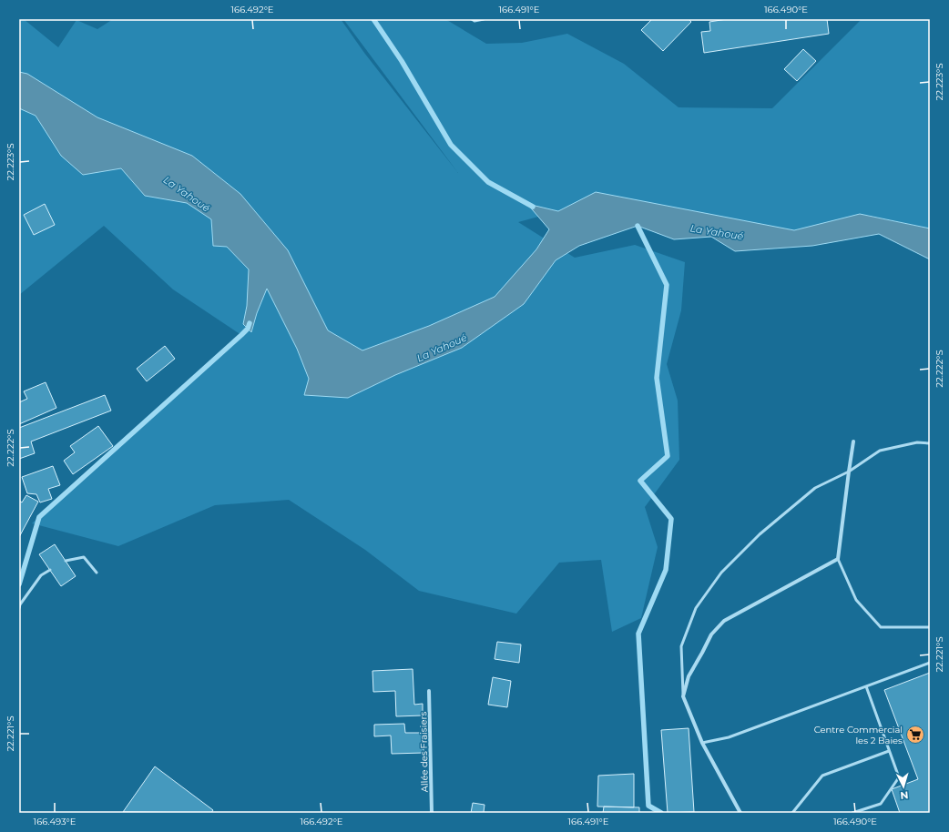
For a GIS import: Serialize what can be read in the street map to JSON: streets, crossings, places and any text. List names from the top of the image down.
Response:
{
  "streets": {
    "street": ["Allée des Fraisiers"]
  },
  "water": ["La Yahoué"],
  "places": {
    "supermarket": ["Centre Commercial les 2 Baies"]
  },
  "north": "bottom",
  "coordinates": [
    "166.492°E",
    "166.491°E",
    "166.490°E",
    "22.223°S",
    "22.222°S",
    "22.221°S",
    "166.493°E"
  ]
}
